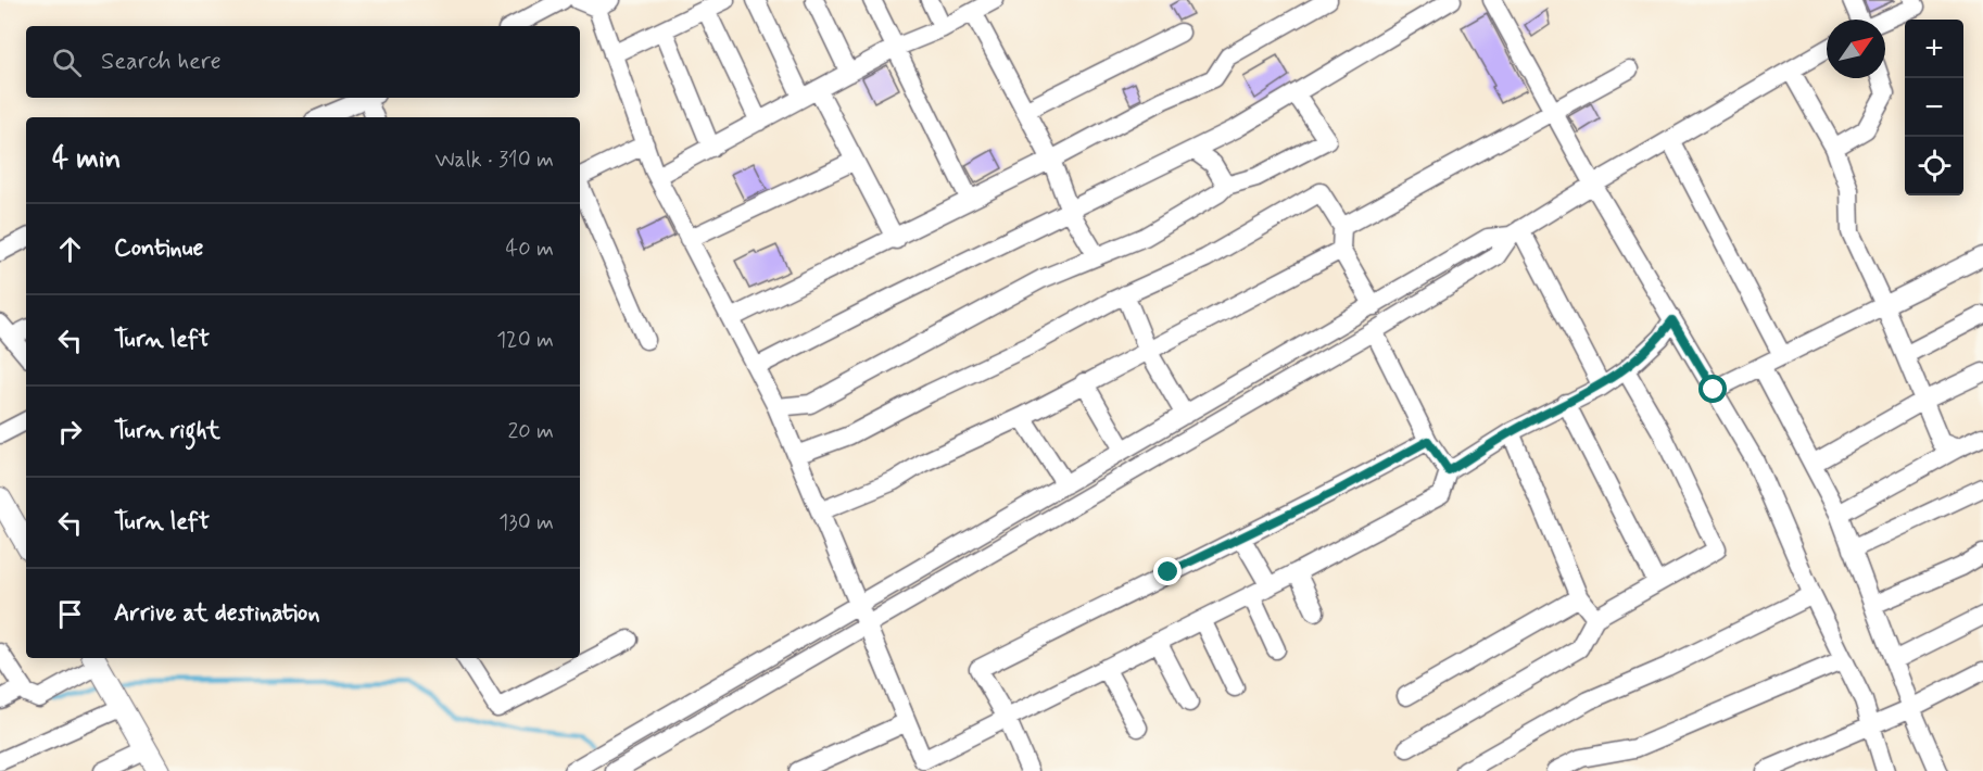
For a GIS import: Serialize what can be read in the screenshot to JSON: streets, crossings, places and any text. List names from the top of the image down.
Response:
{
  "north": "top right",
  "page": {
    "map_buttons": ["+", "−"],
    "search": "Search here",
    "heading": ["4 min", "Walk · 310 m"],
    "list": [
      ["Continue", "40 m"],
      ["Turn left", "120 m"],
      ["Turn right", "20 m"],
      ["Turn left", "130 m"],
      "Arrive at destination"
    ]
  }
}
